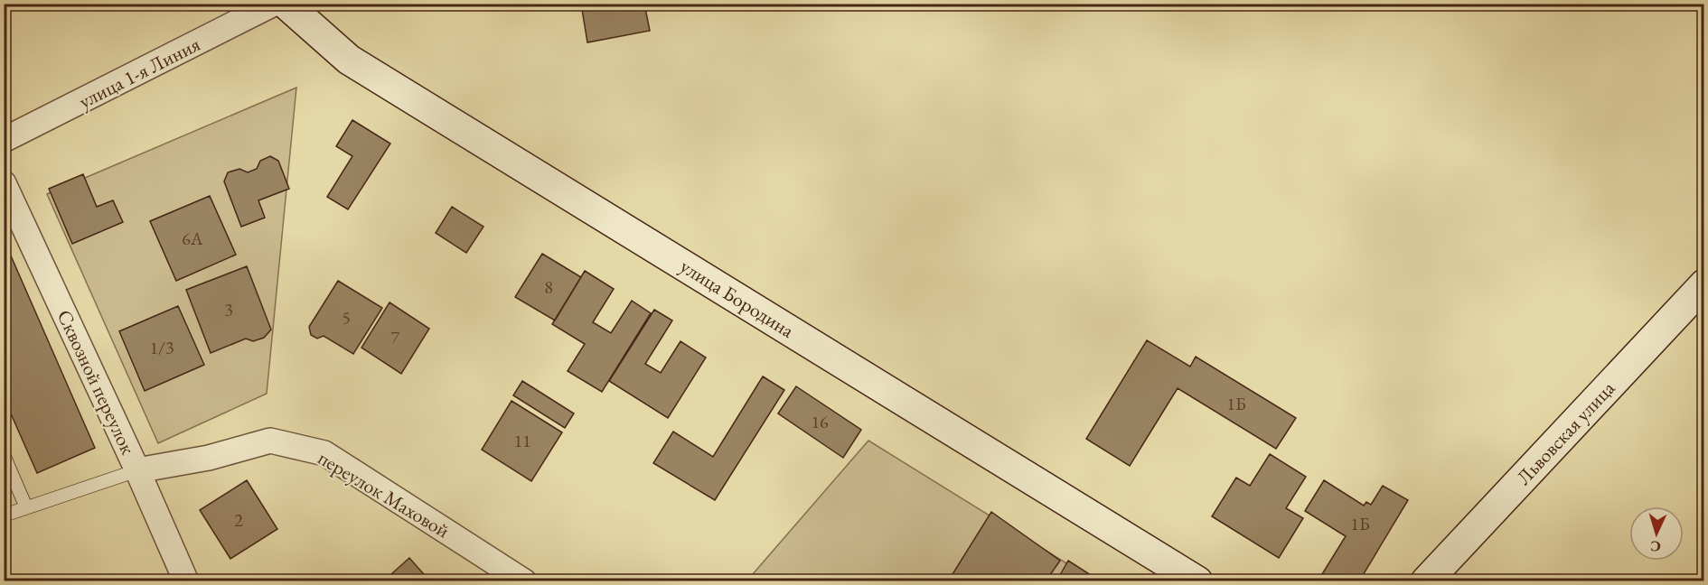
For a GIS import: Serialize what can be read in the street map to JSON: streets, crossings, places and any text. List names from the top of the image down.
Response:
{
  "streets": {
    "street": [
      "улица 1-я Линия",
      "улица Бородина",
      "Сквозной переулок",
      "Львовская улица",
      "переулок Маховой"
    ]
  },
  "crossings": [
    ["Сквозной переулок", "переулок Маховой"]
  ],
  "house_numbers": [
    "6А",
    "8",
    "3",
    "5",
    "7",
    "1/3",
    "1Б",
    "16",
    "11",
    "2",
    "1Б"
  ],
  "north": "bottom"
}
